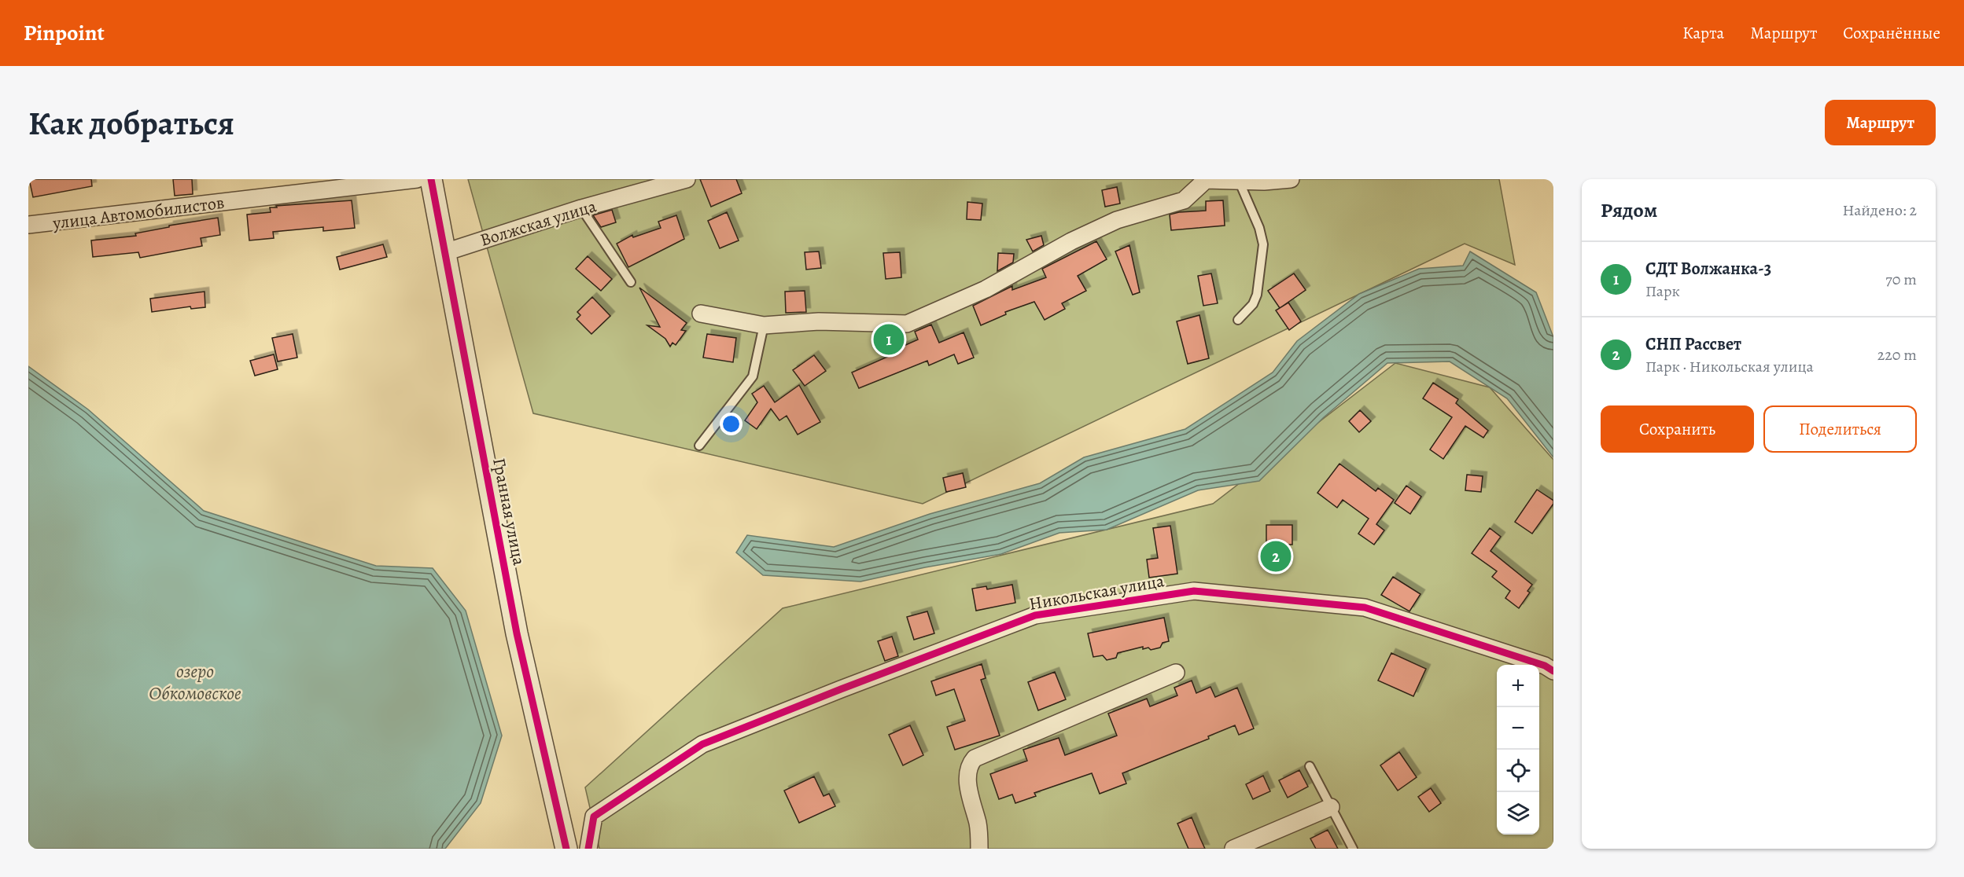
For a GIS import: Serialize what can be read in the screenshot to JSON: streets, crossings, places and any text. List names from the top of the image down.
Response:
{
  "streets": {
    "street": [
      "улица Автомобилистов",
      "Волжская улица",
      "Гранная улица",
      "Никольская улица"
    ]
  },
  "crossings": [
    ["Волжская улица", "Гранная улица"]
  ],
  "water": ["озеро Обкомовское"],
  "page": {
    "header": "Pinpoint",
    "nav": ["Карта", "Маршрут", "Сохранённые"],
    "buttons": [
      "Маршрут",
      ["Сохранить", "Поделиться"]
    ],
    "title": "Как добраться",
    "heading": ["Рядом", "Найдено: 2"],
    "list": [
      {
        "mark": "1",
        "name": "СДТ Волжанка-3",
        "note": "Парк",
        "value": "70 m"
      },
      {
        "mark": "2",
        "name": "СНП Рассвет",
        "note": "Парк · Никольская улица",
        "value": "220 m"
      }
    ],
    "pins": ["1", "2"],
    "map_buttons": ["+", "−"]
  }
}
